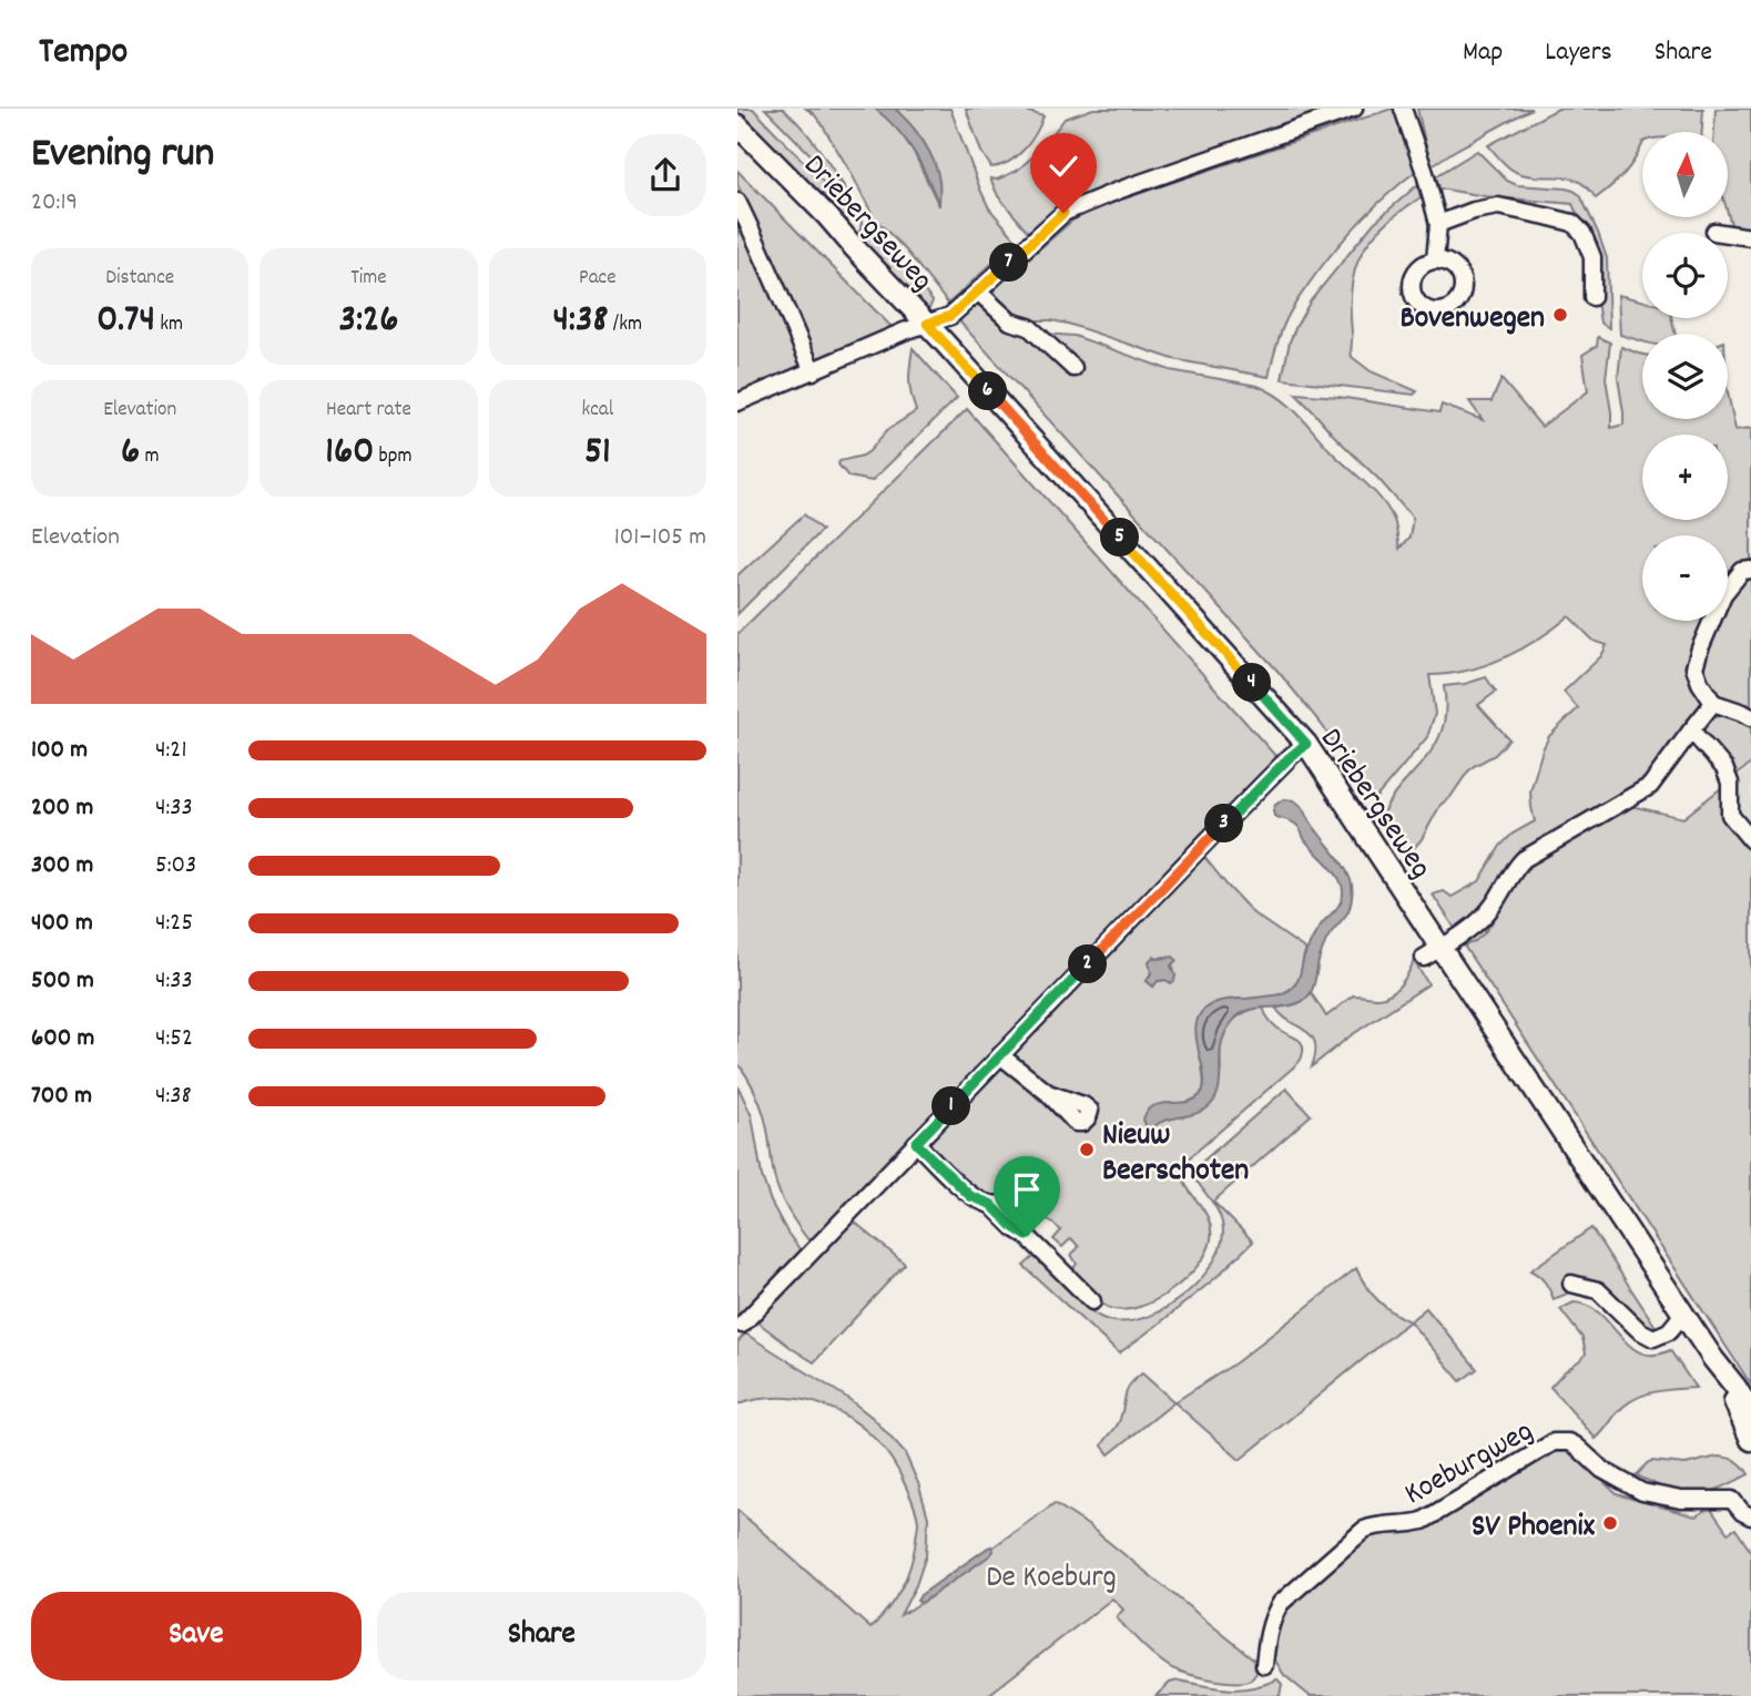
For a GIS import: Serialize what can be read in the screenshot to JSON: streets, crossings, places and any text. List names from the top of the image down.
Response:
{
  "streets": {
    "main road": ["Driebergseweg"],
    "street": ["Koeburgweg"]
  },
  "parks": ["De Koeburg"],
  "places": ["Bovenwegen", "Nieuw Beerschoten", "SV Phoenix"],
  "north": "top",
  "page": {
    "header": "Tempo",
    "nav": ["Map", "Layers", "Share"],
    "heading": ["Evening run", "20:19"],
    "map_buttons": ["+", "−"],
    "stats": [
      ["Distance", "0.74 km"],
      ["Time", "3:26"],
      ["Pace", "4:38 /km"],
      ["Elevation", "6 m"],
      ["Heart rate", "160 bpm"],
      ["kcal", "51"]
    ],
    "pins": [
      "7",
      "6",
      "5",
      "4",
      "3",
      "2",
      "1"
    ],
    "chart": ["Elevation", "101–105 m"],
    "list": [
      {
        "name": "100 m",
        "note": "4:21"
      },
      {
        "name": "200 m",
        "note": "4:33"
      },
      {
        "name": "300 m",
        "note": "5:03"
      },
      {
        "name": "400 m",
        "note": "4:25"
      },
      {
        "name": "500 m",
        "note": "4:33"
      },
      {
        "name": "600 m",
        "note": "4:52"
      },
      {
        "name": "700 m",
        "note": "4:38"
      }
    ],
    "buttons": ["Save", "Share"]
  }
}
